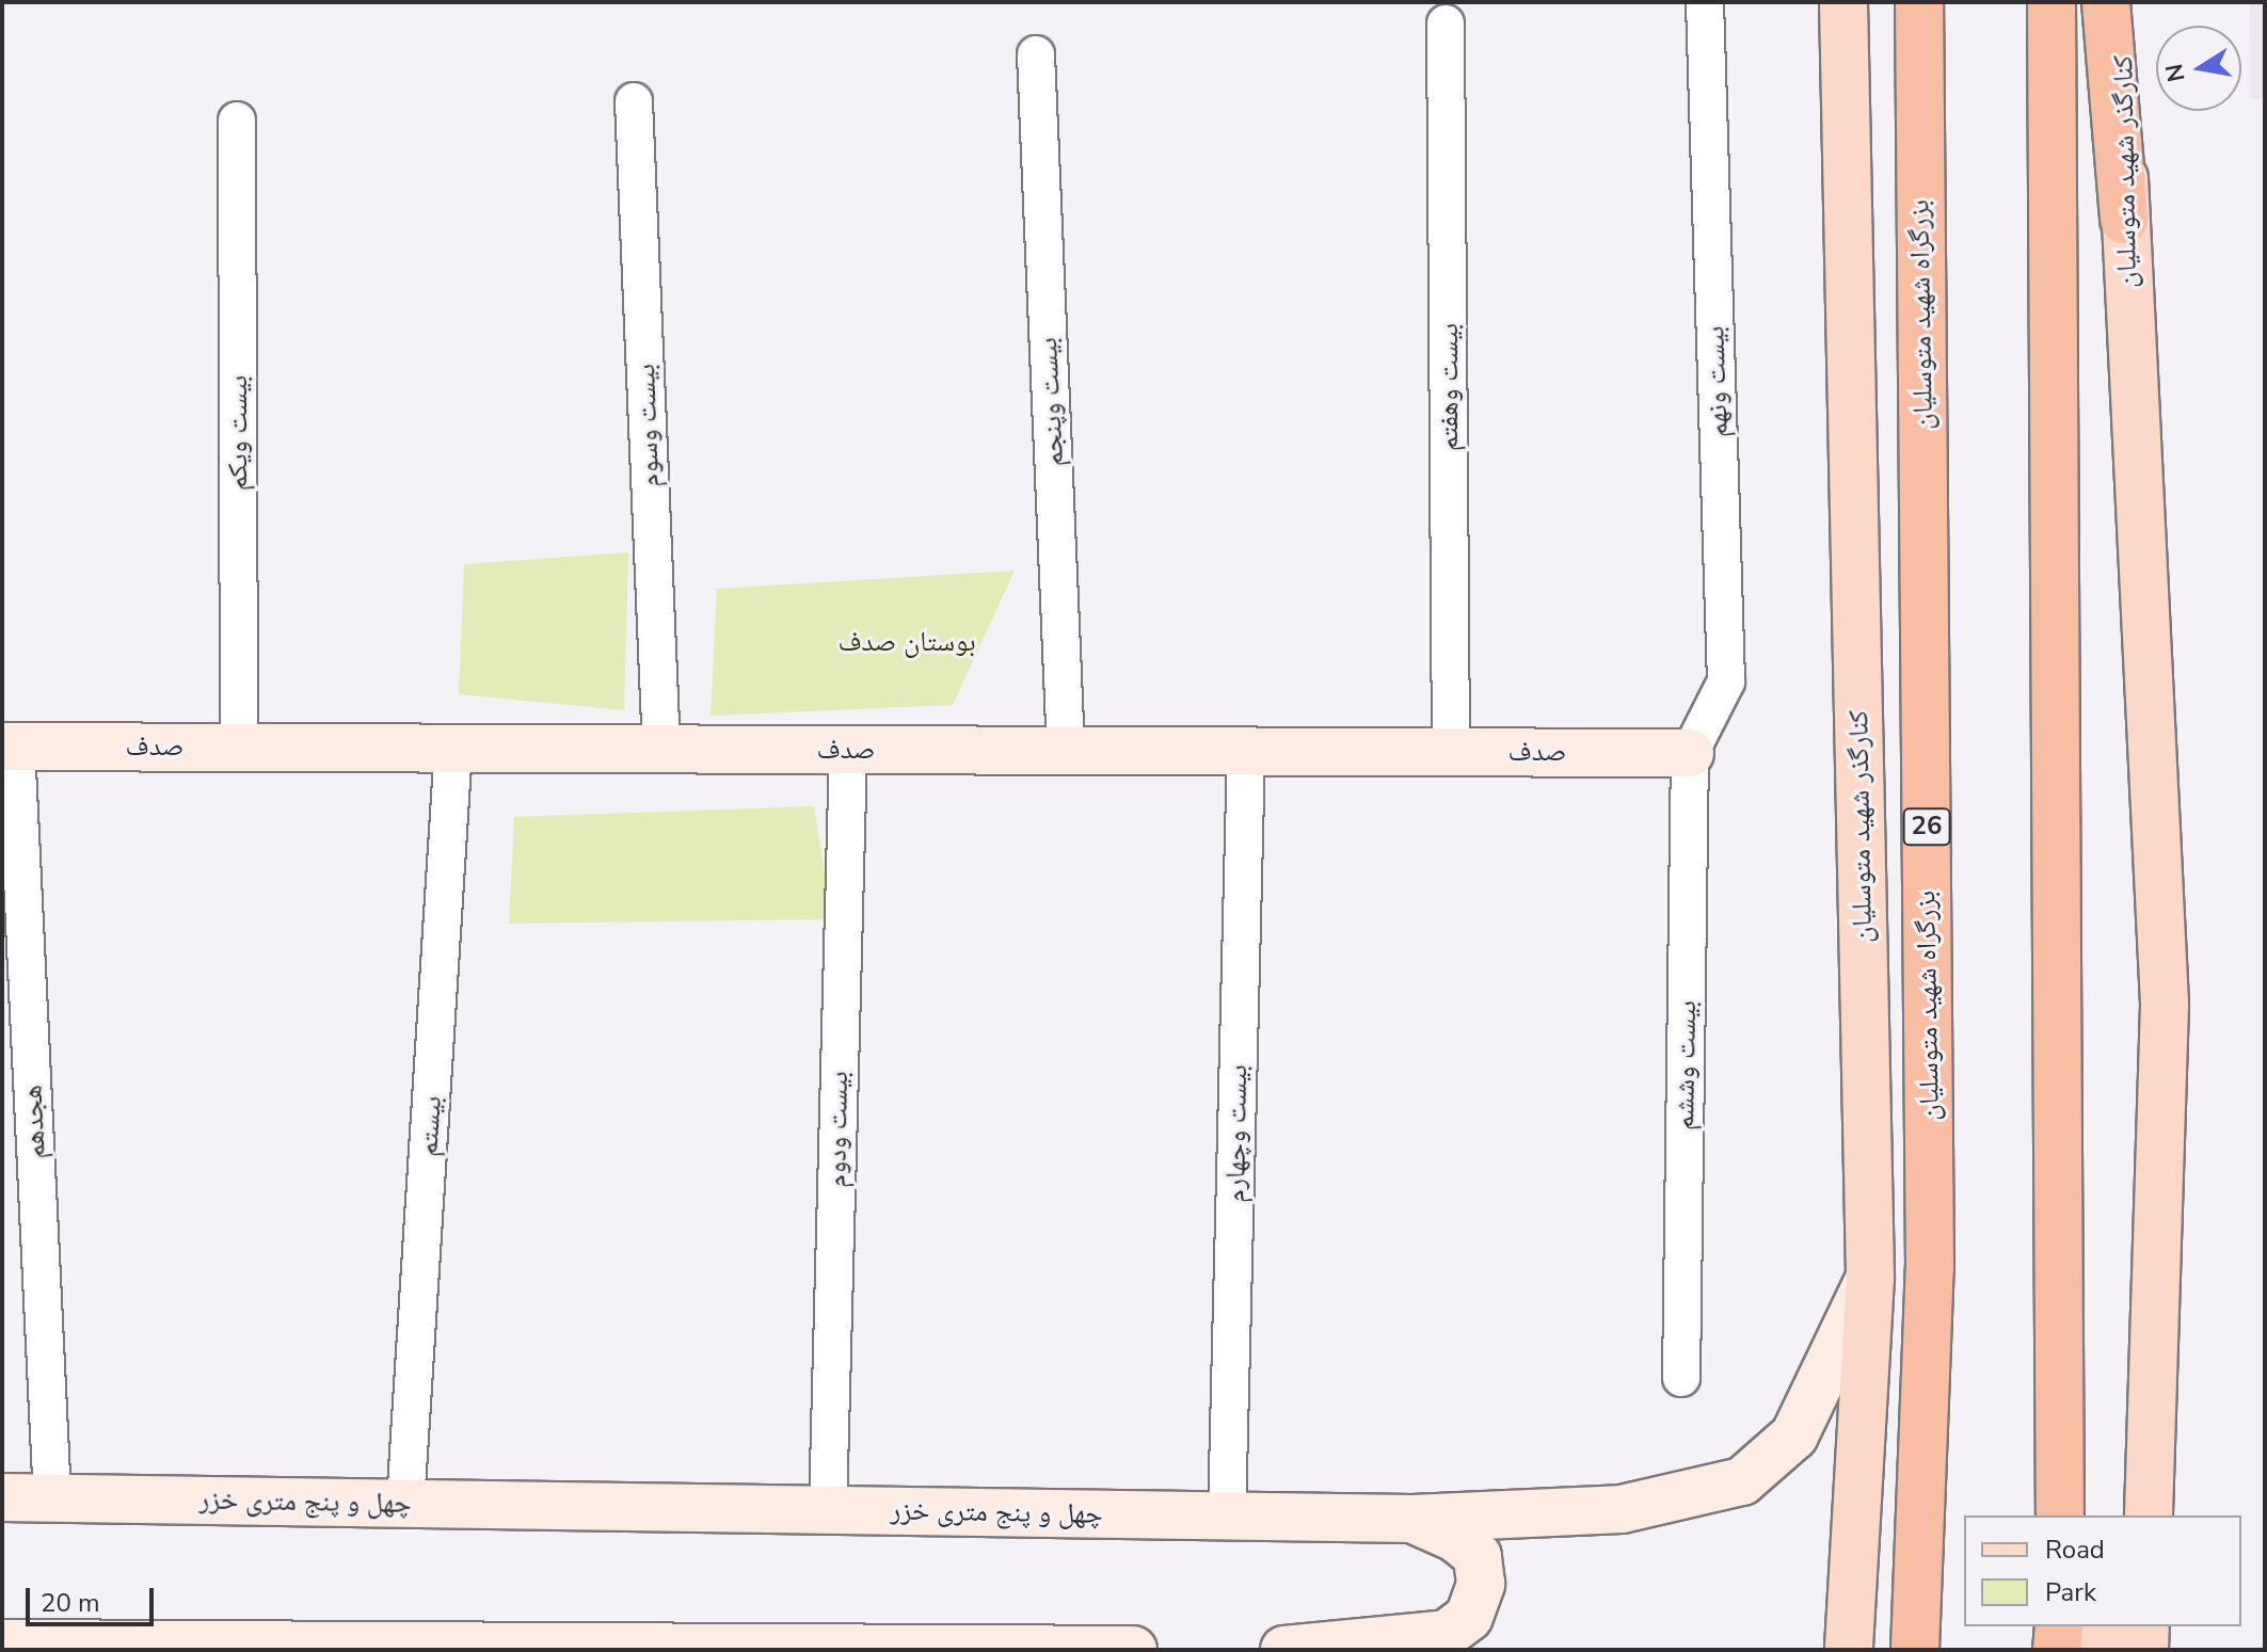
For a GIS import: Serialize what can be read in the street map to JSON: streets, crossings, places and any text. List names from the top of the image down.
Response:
{
  "streets": {
    "highway": ["بزرگراه شهید متوسلیان", "26"],
    "main road": ["کنارگذر شهید متوسلیان", "صدف", "چهل و پنج متری خزر"],
    "street": [
      "بیست ونهم",
      "بیست وهفتم",
      "بیست وپنجم",
      "بیست وسوم",
      "بیست ویکم",
      "بیست وششم",
      "هجدهم",
      "بیستم",
      "بیست ودوم",
      "بیست وچهارم"
    ]
  },
  "crossings": [
    ["کنارگذر شهید متوسلیان", "چهل و پنج متری خزر"],
    ["بیست ونهم", "صدف"],
    ["بیست ونهم", "بیست وششم"],
    ["بیست وهفتم", "صدف"],
    ["بیست وپنجم", "صدف"],
    ["بیست وسوم", "صدف"],
    ["بیست ویکم", "صدف"],
    ["صدف", "بیست وششم"],
    ["صدف", "هجدهم"],
    ["صدف", "بیستم"],
    ["صدف", "بیست ودوم"],
    ["صدف", "بیست وچهارم"],
    ["هجدهم", "چهل و پنج متری خزر"],
    ["بیستم", "چهل و پنج متری خزر"],
    ["بیست ودوم", "چهل و پنج متری خزر"],
    ["بیست وچهارم", "چهل و پنج متری خزر"]
  ],
  "parks": ["بوستان صدف"],
  "legend": ["Road", "Park"],
  "scale_bar": "20 m",
  "north": "left"
}
